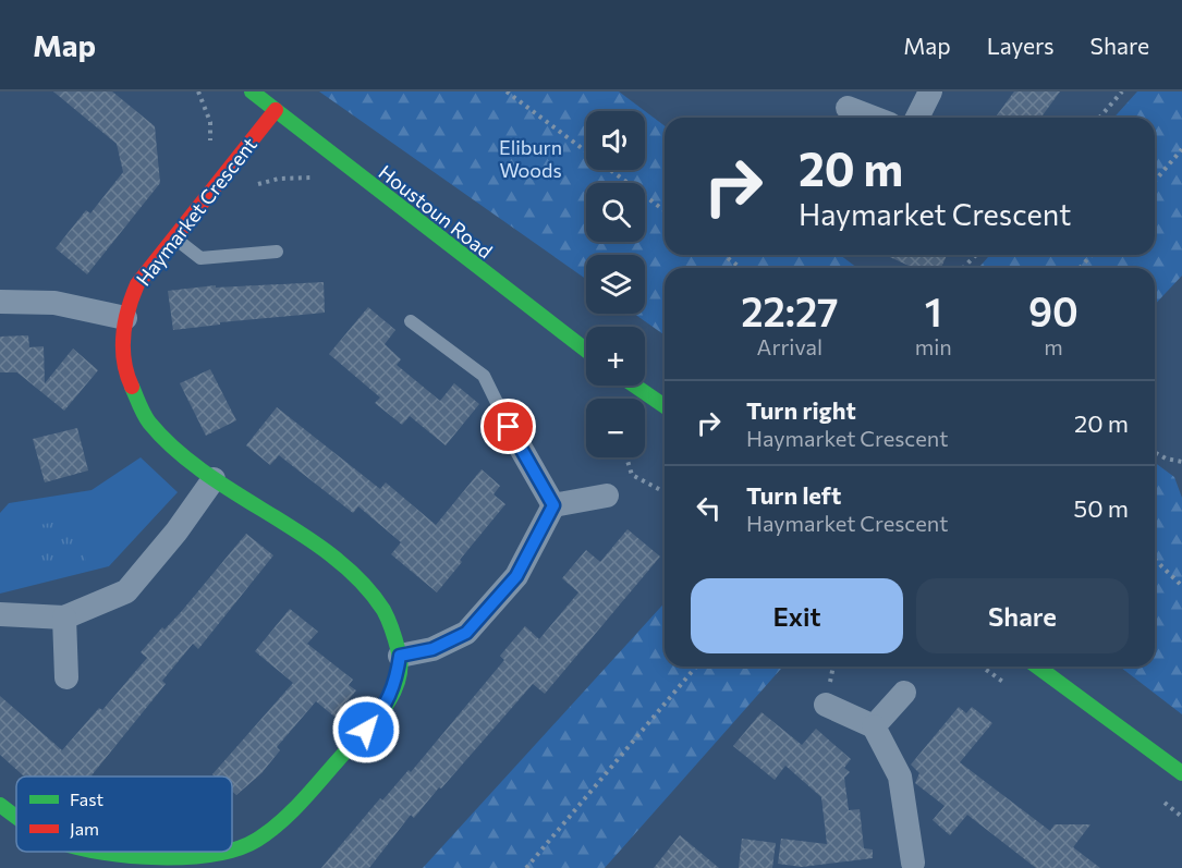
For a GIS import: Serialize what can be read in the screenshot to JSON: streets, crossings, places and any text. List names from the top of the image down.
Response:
{
  "streets": {
    "street": ["Haymarket Crescent", "Houstoun Road"]
  },
  "crossings": [
    ["Haymarket Crescent", "Houstoun Road"]
  ],
  "parks": ["Eliburn Woods"],
  "legend": ["Fast", "Jam"],
  "page": {
    "header": "Map",
    "nav": ["Map", "Layers", "Share"],
    "map_buttons": ["+", "−"],
    "turn": ["20 m", "Haymarket Crescent"],
    "eta": [
      "22:27",
      "Arrival",
      "1",
      "min",
      "90",
      "m"
    ],
    "list": [
      {
        "name": "Turn right",
        "note": "Haymarket Crescent",
        "value": "20 m"
      },
      {
        "name": "Turn left",
        "note": "Haymarket Crescent",
        "value": "50 m"
      }
    ],
    "buttons": ["Exit", "Share"]
  }
}
